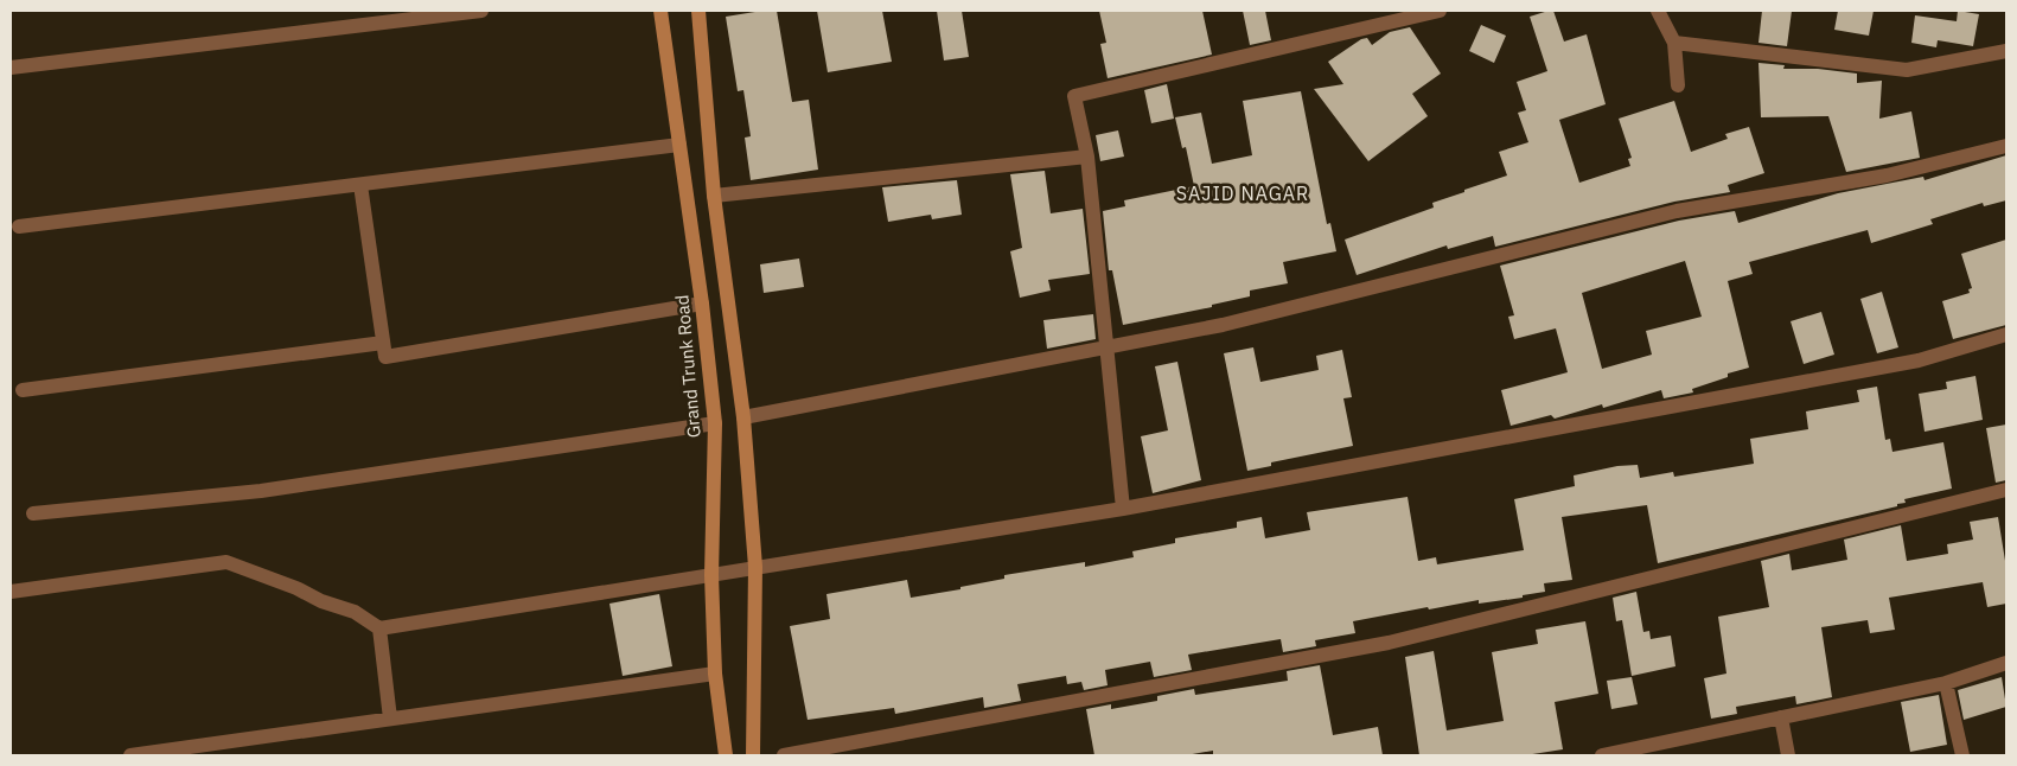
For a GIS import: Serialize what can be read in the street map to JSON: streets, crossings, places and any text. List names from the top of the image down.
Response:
{
  "streets": {
    "main road": ["Grand Trunk Road"]
  },
  "districts": ["SAJID NAGAR"]
}
